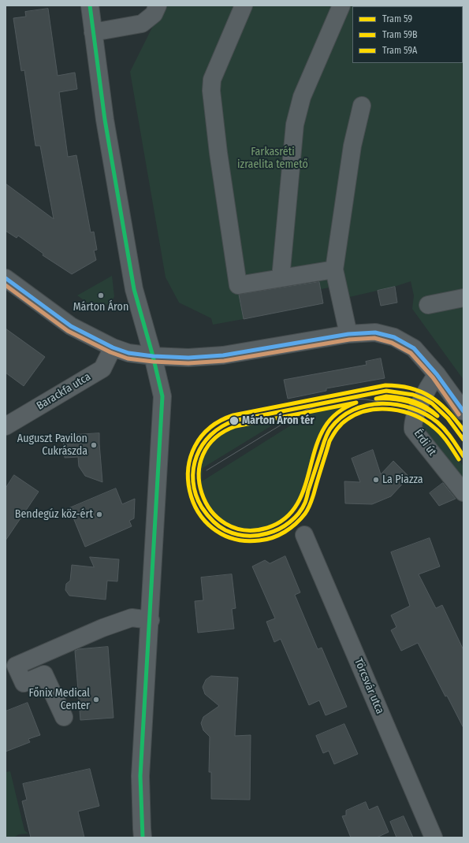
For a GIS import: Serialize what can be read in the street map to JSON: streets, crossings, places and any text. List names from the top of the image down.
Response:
{
  "streets": {
    "street": ["Barackfa utca", "Érdi út", "Törcsvár utca"]
  },
  "parks": ["Farkasréti izraelita temető"],
  "places": [
    "Márton Áron",
    "Márton Áron tér",
    "Auguszt Pavilon Cukrászda",
    "La Piazza",
    "Bendegúz köz-ért",
    "Főnix Medical Center"
  ],
  "lines": ["tram line 59B", "tram line 59", "tram line 59A"],
  "legend": ["Tram 59", "Tram 59B", "Tram 59A"]
}
